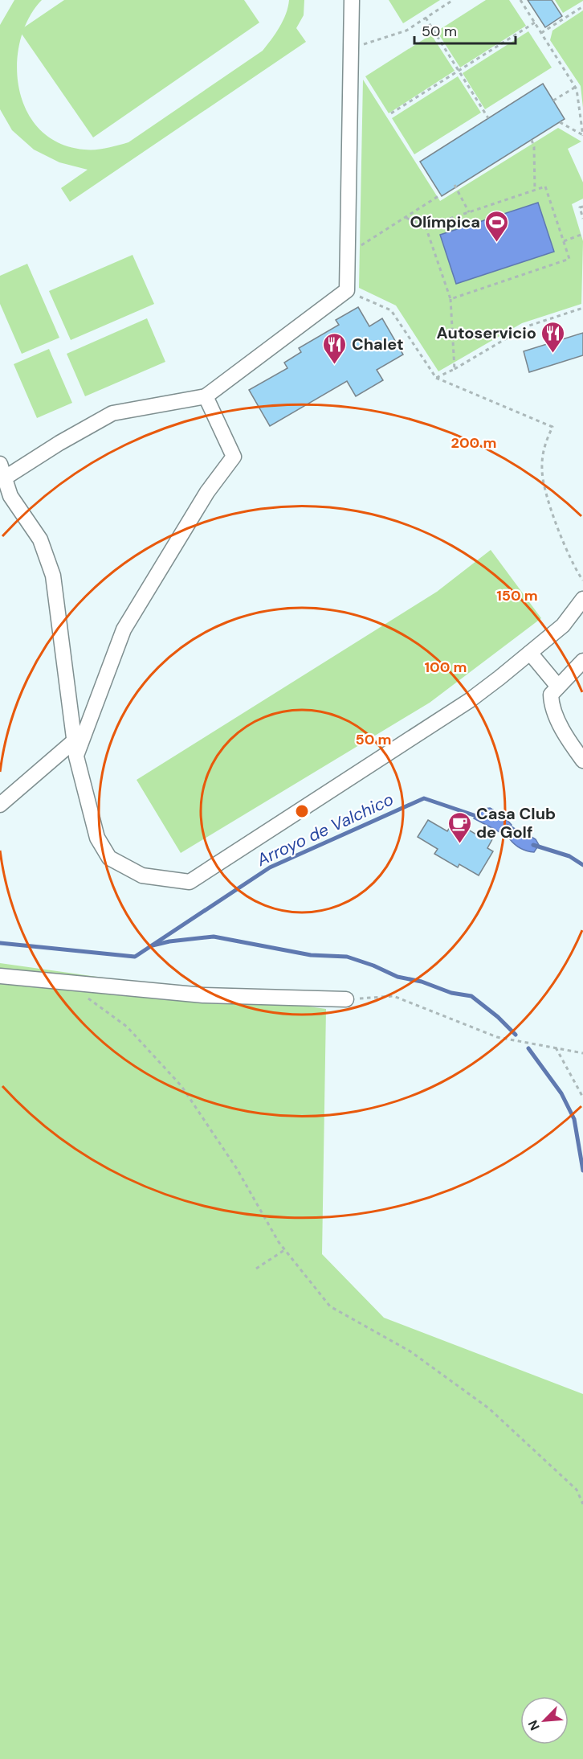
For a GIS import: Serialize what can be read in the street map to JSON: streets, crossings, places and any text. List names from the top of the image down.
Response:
{
  "water": ["Arroyo de Valchico"],
  "places": {
    "sports": ["Olímpica"],
    "restaurant": ["Autoservicio", "Chalet"],
    "cafe": ["Casa Club de Golf"]
  },
  "scale_bar": "50 m",
  "north": "bottom left",
  "rings": [
    "200 m",
    "150 m",
    "100 m",
    "50 m"
  ]
}
